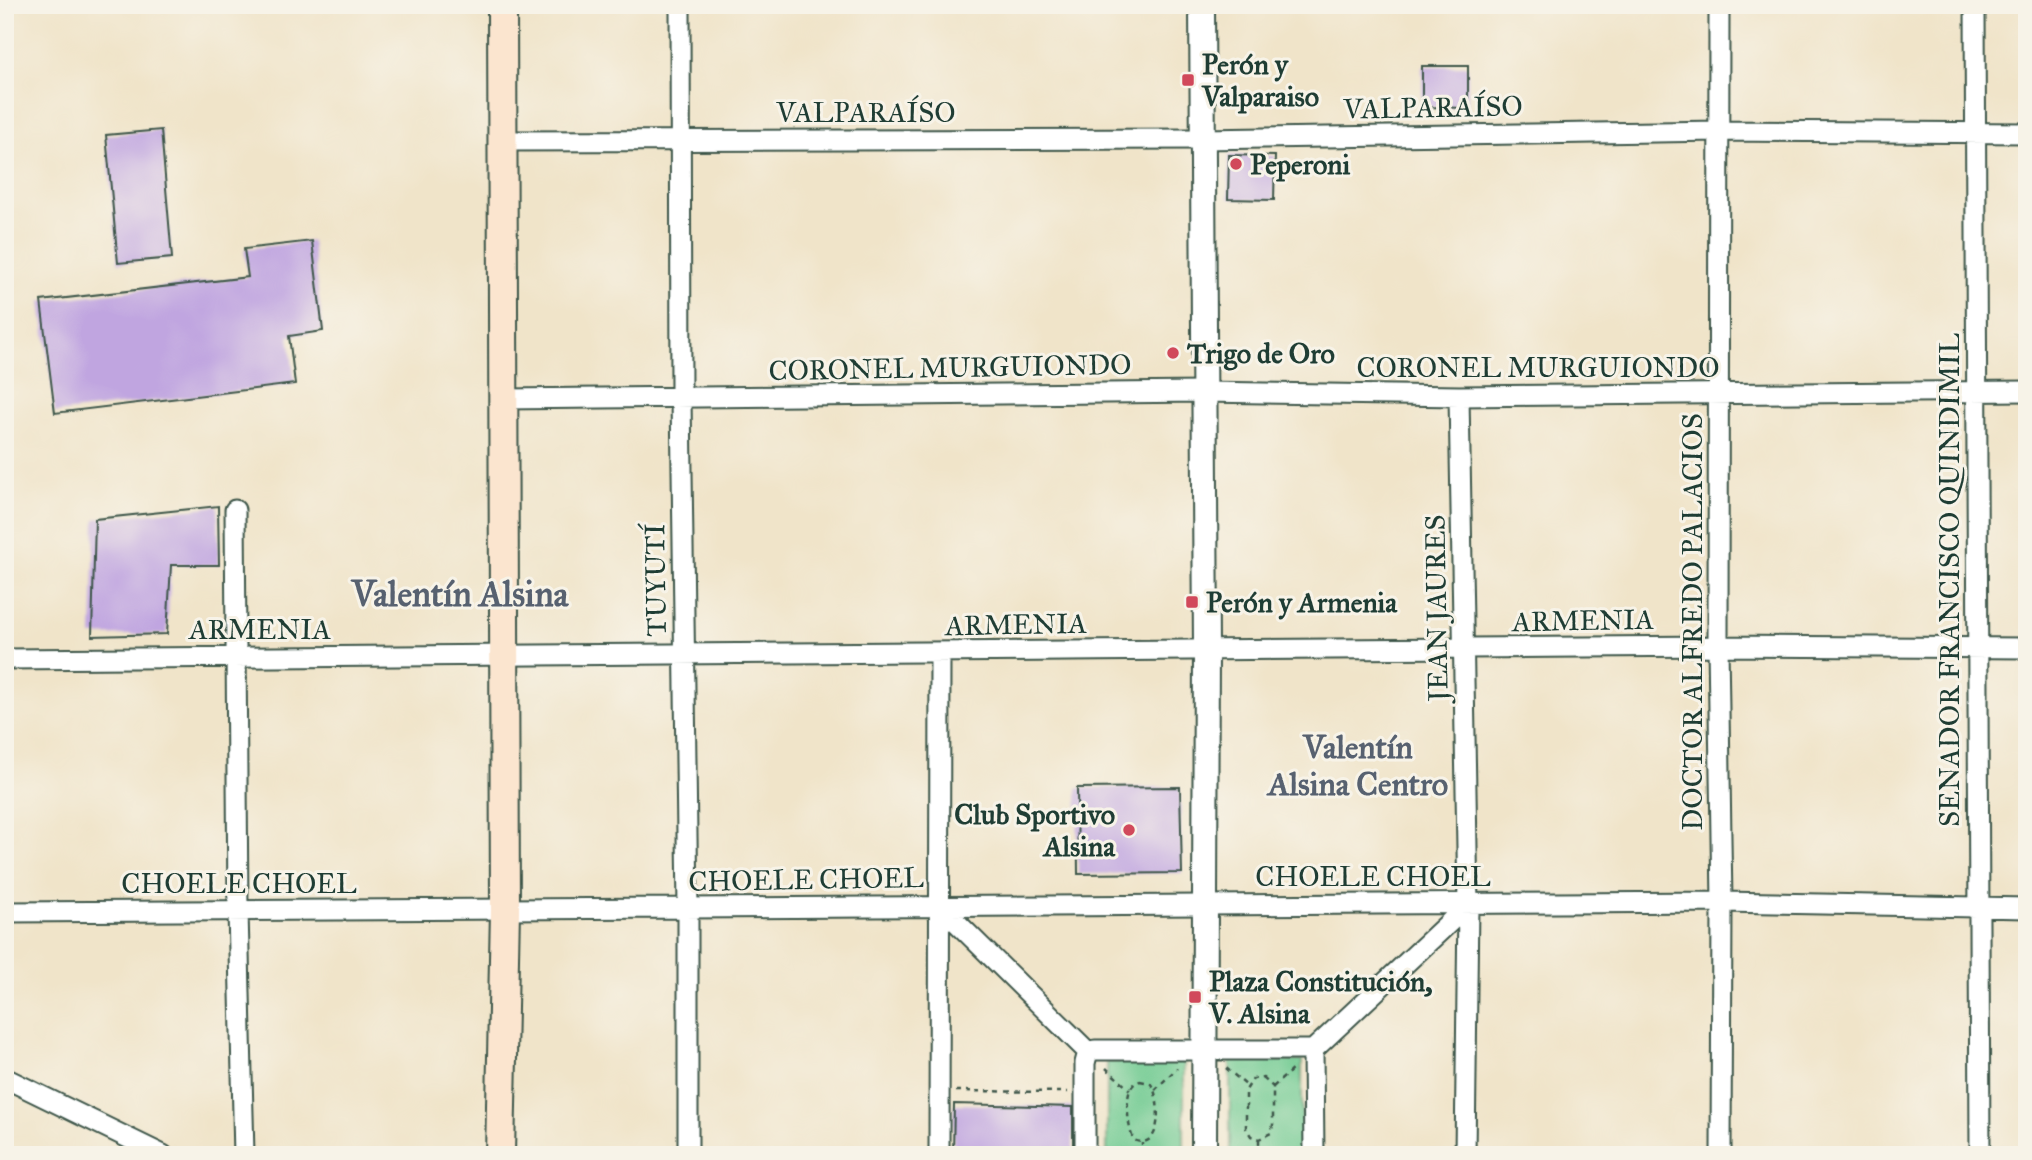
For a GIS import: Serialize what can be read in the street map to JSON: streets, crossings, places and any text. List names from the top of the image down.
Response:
{
  "streets": {
    "street": [
      "VALPARAÍSO",
      "CORONEL MURGUIONDO",
      "TUYUTÍ",
      "SENADOR FRANCISCO QUINDIMIL",
      "JEAN JAURES",
      "ARMENIA",
      "DOCTOR ALFREDO PALACIOS",
      "CHOELE CHOEL"
    ]
  },
  "crossings": [
    ["VALPARAÍSO", "TUYUTÍ"],
    ["VALPARAÍSO", "SENADOR FRANCISCO QUINDIMIL"],
    ["VALPARAÍSO", "DOCTOR ALFREDO PALACIOS"],
    ["CORONEL MURGUIONDO", "TUYUTÍ"],
    ["CORONEL MURGUIONDO", "SENADOR FRANCISCO QUINDIMIL"],
    ["CORONEL MURGUIONDO", "JEAN JAURES"],
    ["CORONEL MURGUIONDO", "DOCTOR ALFREDO PALACIOS"],
    ["TUYUTÍ", "ARMENIA"],
    ["TUYUTÍ", "CHOELE CHOEL"],
    ["SENADOR FRANCISCO QUINDIMIL", "ARMENIA"],
    ["SENADOR FRANCISCO QUINDIMIL", "CHOELE CHOEL"],
    ["JEAN JAURES", "ARMENIA"],
    ["JEAN JAURES", "CHOELE CHOEL"],
    ["ARMENIA", "DOCTOR ALFREDO PALACIOS"],
    ["DOCTOR ALFREDO PALACIOS", "CHOELE CHOEL"]
  ],
  "districts": ["Valentín Alsina", "Valentín Alsina Centro"],
  "places": {
    "transit": ["Perón y Valparaiso", "Perón y Armenia", "Plaza Constitución, V. Alsina"],
    "other": ["Peperoni", "Trigo de Oro", "Club Sportivo Alsina"]
  }
}
